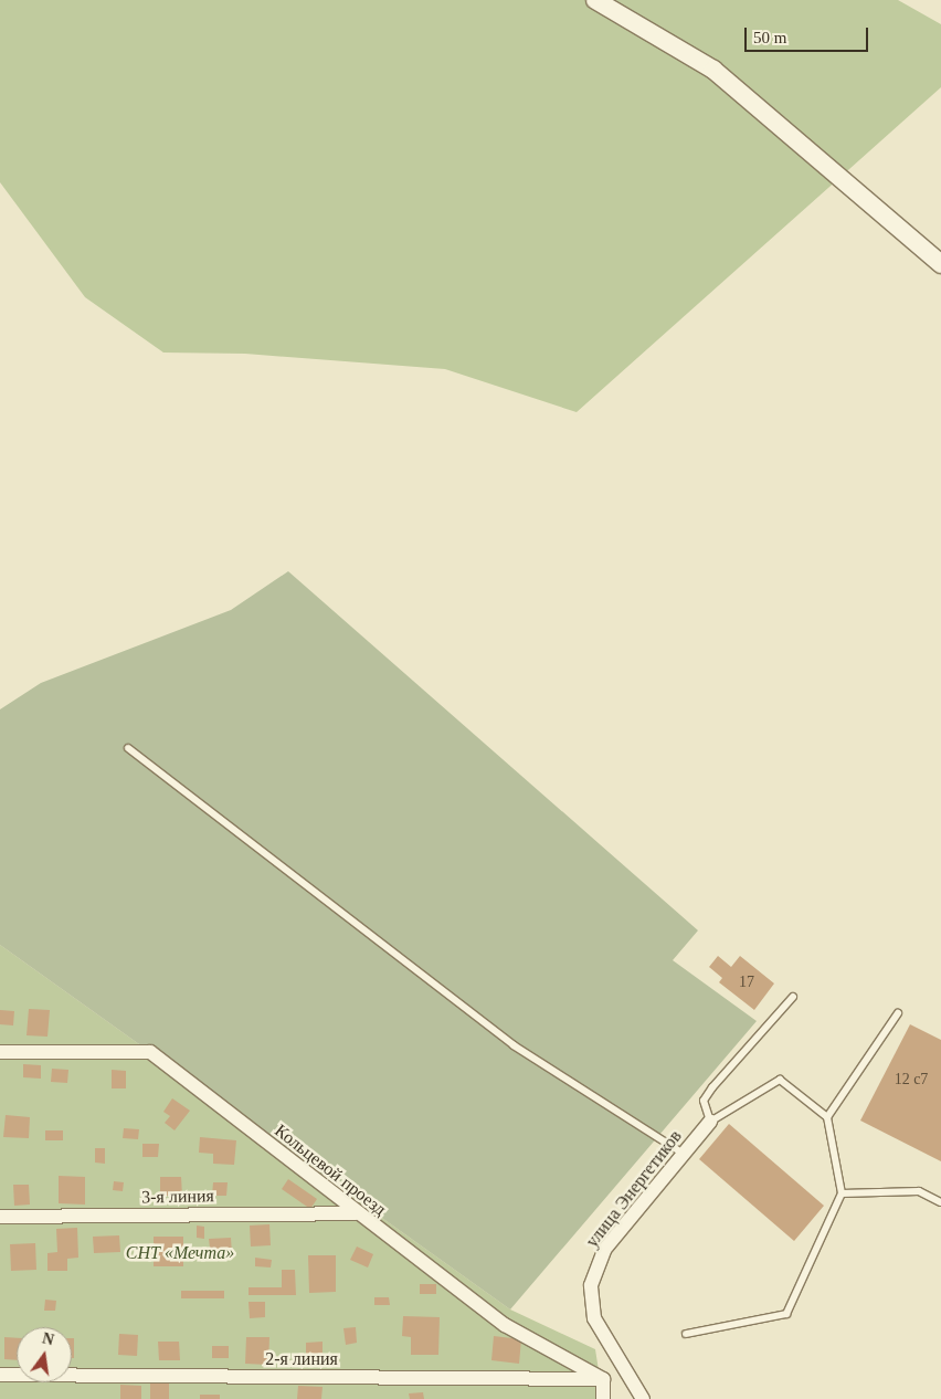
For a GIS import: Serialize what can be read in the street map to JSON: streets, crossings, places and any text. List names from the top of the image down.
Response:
{
  "streets": {
    "street": [
      "Кольцевой проезд",
      "улица Энергетиков",
      "3-я линия",
      "2-я линия"
    ]
  },
  "crossings": [
    ["Кольцевой проезд", "3-я линия"],
    ["Кольцевой проезд", "2-я линия"]
  ],
  "parks": ["СНТ «Мечта»"],
  "house_numbers": ["17", "12 с7"],
  "scale_bar": "50 m",
  "north": "top"
}
